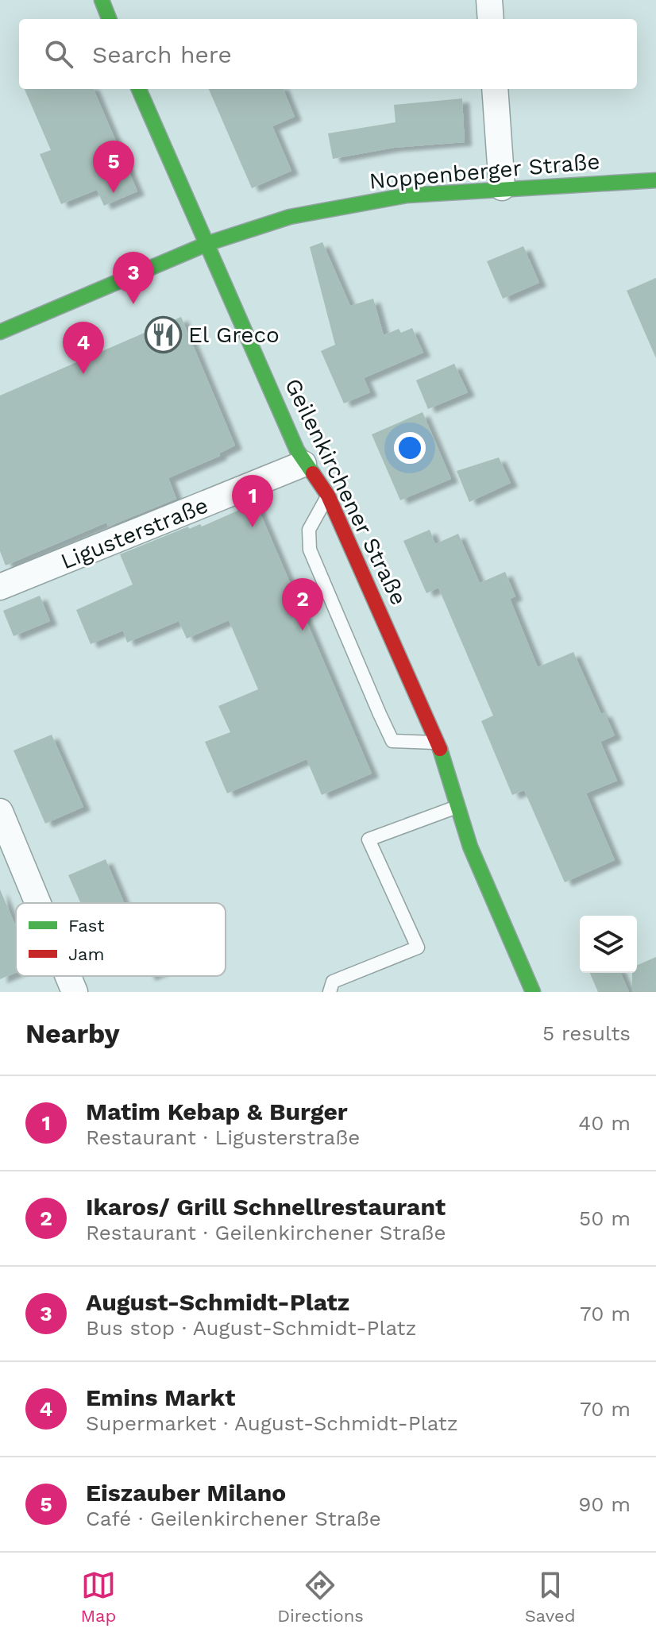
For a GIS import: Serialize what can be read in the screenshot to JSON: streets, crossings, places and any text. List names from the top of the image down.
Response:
{
  "streets": {
    "main road": ["Noppenberger Straße", "Geilenkirchener Straße"],
    "street": ["Ligusterstraße"]
  },
  "crossings": [
    ["Noppenberger Straße", "Geilenkirchener Straße"],
    ["Geilenkirchener Straße", "Ligusterstraße"]
  ],
  "places": {
    "restaurant": ["El Greco"]
  },
  "legend": ["Fast", "Jam"],
  "page": {
    "search": "Search here",
    "pins": [
      "5",
      "3",
      "4",
      "1",
      "2"
    ],
    "heading": ["Nearby", "5 results"],
    "list": [
      {
        "mark": "1",
        "name": "Matim Kebap & Burger",
        "note": "Restaurant · Ligusterstraße",
        "value": "40 m"
      },
      {
        "mark": "2",
        "name": "Ikaros/ Grill Schnellrestaurant",
        "note": "Restaurant · Geilenkirchener Straße",
        "value": "50 m"
      },
      {
        "mark": "3",
        "name": "August-Schmidt-Platz",
        "note": "Bus stop · August-Schmidt-Platz",
        "value": "70 m"
      },
      {
        "mark": "4",
        "name": "Emins Markt",
        "note": "Supermarket · August-Schmidt-Platz",
        "value": "70 m"
      },
      {
        "mark": "5",
        "name": "Eiszauber Milano",
        "note": "Café · Geilenkirchener Straße",
        "value": "90 m"
      }
    ],
    "nav": ["Map", "Directions", "Saved"]
  }
}
